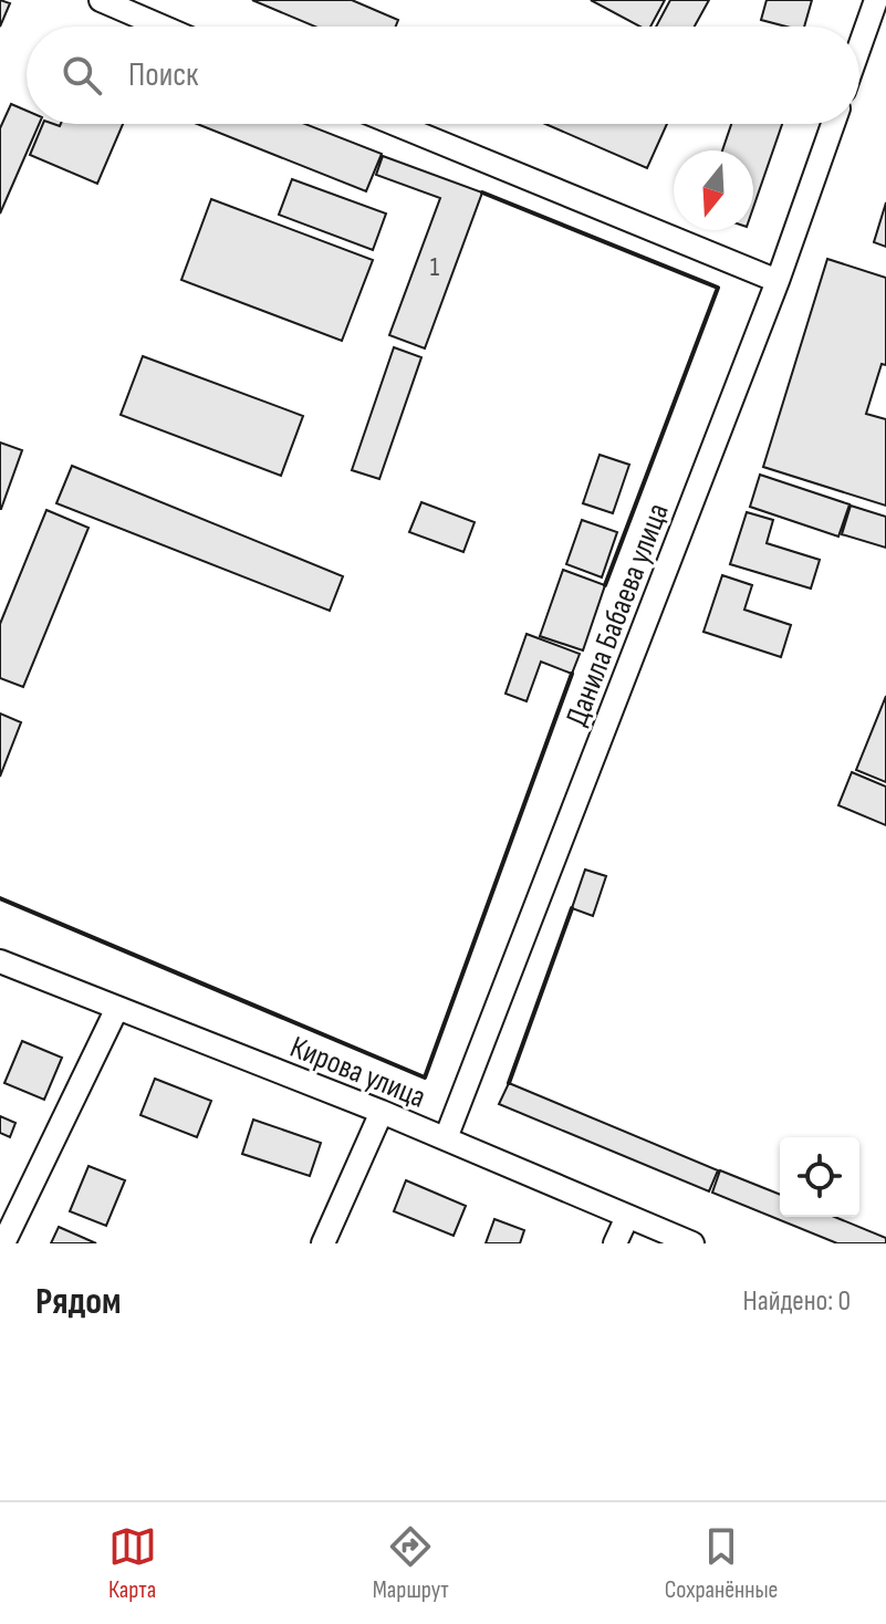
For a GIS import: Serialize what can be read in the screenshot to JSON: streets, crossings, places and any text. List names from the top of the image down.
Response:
{
  "streets": {
    "street": ["Данила Бабаева улица", "Кирова улица"]
  },
  "crossings": [
    ["Данила Бабаева улица", "Кирова улица"]
  ],
  "house_numbers": ["1"],
  "north": "bottom",
  "page": {
    "search": "Поиск",
    "heading": ["Рядом", "Найдено: 0"],
    "nav": ["Карта", "Маршрут", "Сохранённые"]
  }
}
